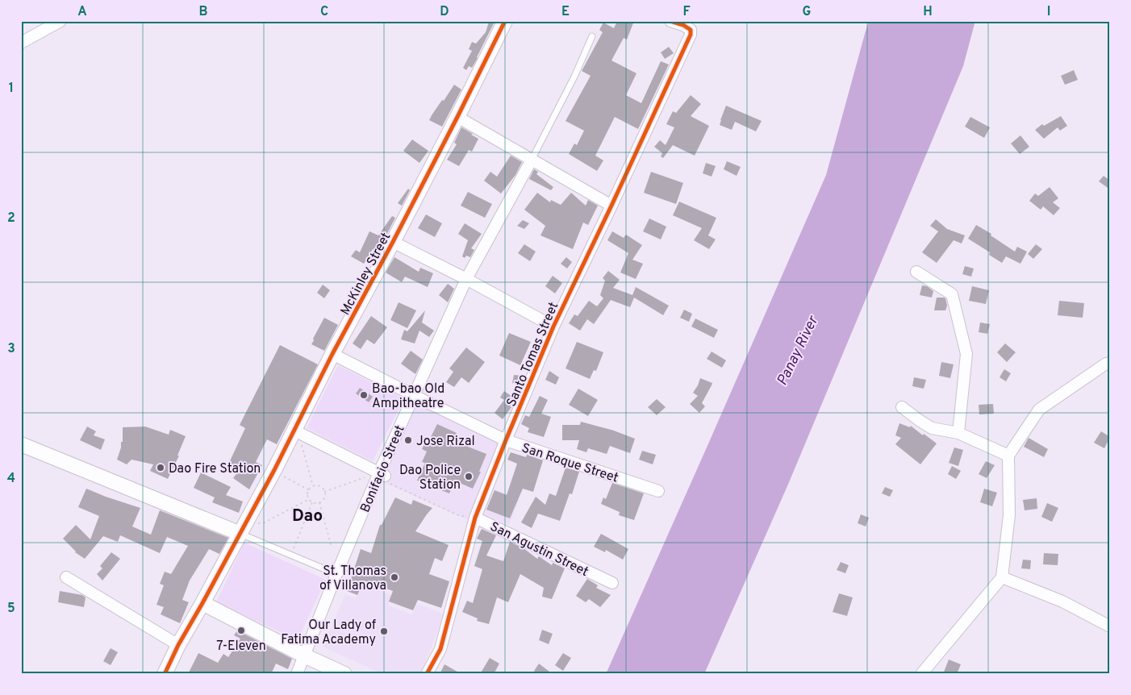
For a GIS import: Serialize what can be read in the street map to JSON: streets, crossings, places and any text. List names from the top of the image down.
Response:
{
  "streets": {
    "street": [
      "McKinley Street",
      "Santo Tomas Street",
      "San Roque Street",
      "Bonifacio Street",
      "San Agustin Street"
    ]
  },
  "crossings": [
    ["McKinley Street", "San Roque Street"],
    ["Santo Tomas Street", "San Roque Street"],
    ["Santo Tomas Street", "San Agustin Street"],
    ["San Roque Street", "Bonifacio Street"],
    ["Bonifacio Street", "San Agustin Street"]
  ],
  "districts": ["Dao"],
  "water": ["Panay River"],
  "places": [
    "Bao-bao Old Ampitheatre",
    "Jose Rizal",
    "Dao Fire Station",
    "Dao Police Station",
    "St. Thomas of Villanova",
    "7-Eleven",
    "Our Lady of Fatima Academy"
  ],
  "grid": {
    "columns": [
      "A",
      "B",
      "C",
      "D",
      "E",
      "F",
      "G",
      "H",
      "I"
    ],
    "rows": [
      "1",
      "2",
      "3",
      "4",
      "5"
    ]
  }
}
